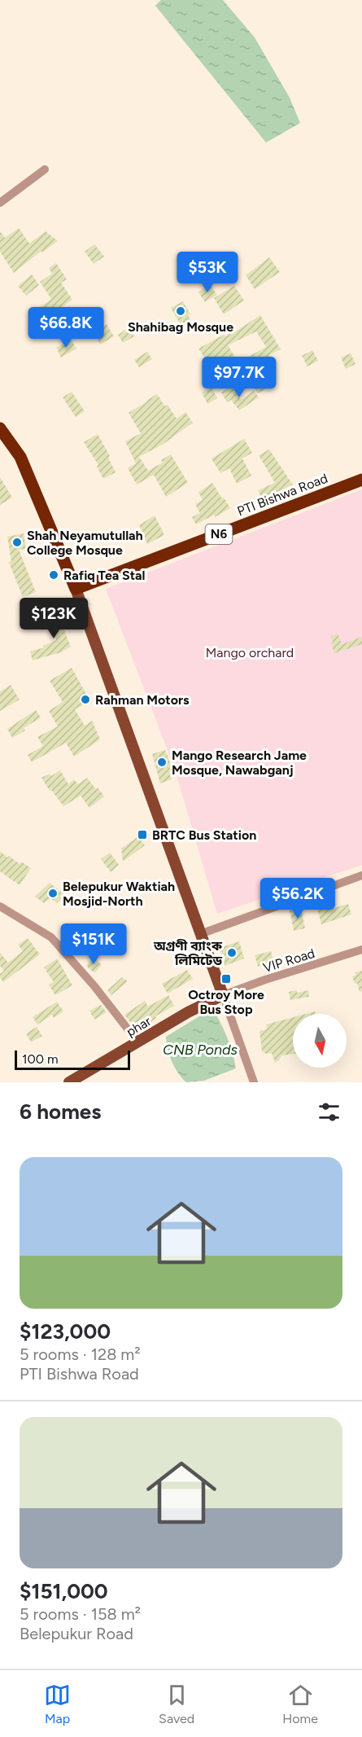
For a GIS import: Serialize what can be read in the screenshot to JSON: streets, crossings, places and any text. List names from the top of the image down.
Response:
{
  "streets": {
    "highway": ["PTI Bishwa Road", "N6"],
    "main road": ["phar"],
    "street": ["VIP Road"]
  },
  "crossings": [
    ["VIP Road", "phar"]
  ],
  "water": ["CNB Ponds"],
  "parks": ["Mango orchard"],
  "places": {
    "other": [
      "Shahibag Mosque",
      "Shah Neyamutullah College Mosque",
      "Rafiq Tea Stal",
      "Rahman Motors",
      "Mango Research Jame Mosque, Nawabganj",
      "Belepukur Waktiah Mosjid-North",
      "অগ্রণী ব্যাংক লিমিটেড"
    ],
    "transit": ["BRTC Bus Station", "Octroy More Bus Stop"]
  },
  "scale_bar": "100 m",
  "north": "bottom",
  "page": {
    "price": [
      "$53K",
      "$66.8K",
      "$97.7K",
      "$123K",
      "$56.2K",
      "$151K"
    ],
    "scale": "100 m",
    "heading": "6 homes",
    "list": [
      {
        "name": "$123,000",
        "note": "5 rooms · 128 m² · PTI Bishwa Road"
      },
      {
        "name": "$151,000",
        "note": "5 rooms · 158 m² · Belepukur Road"
      }
    ],
    "tabs": ["Map", "Saved", "Home"]
  }
}
